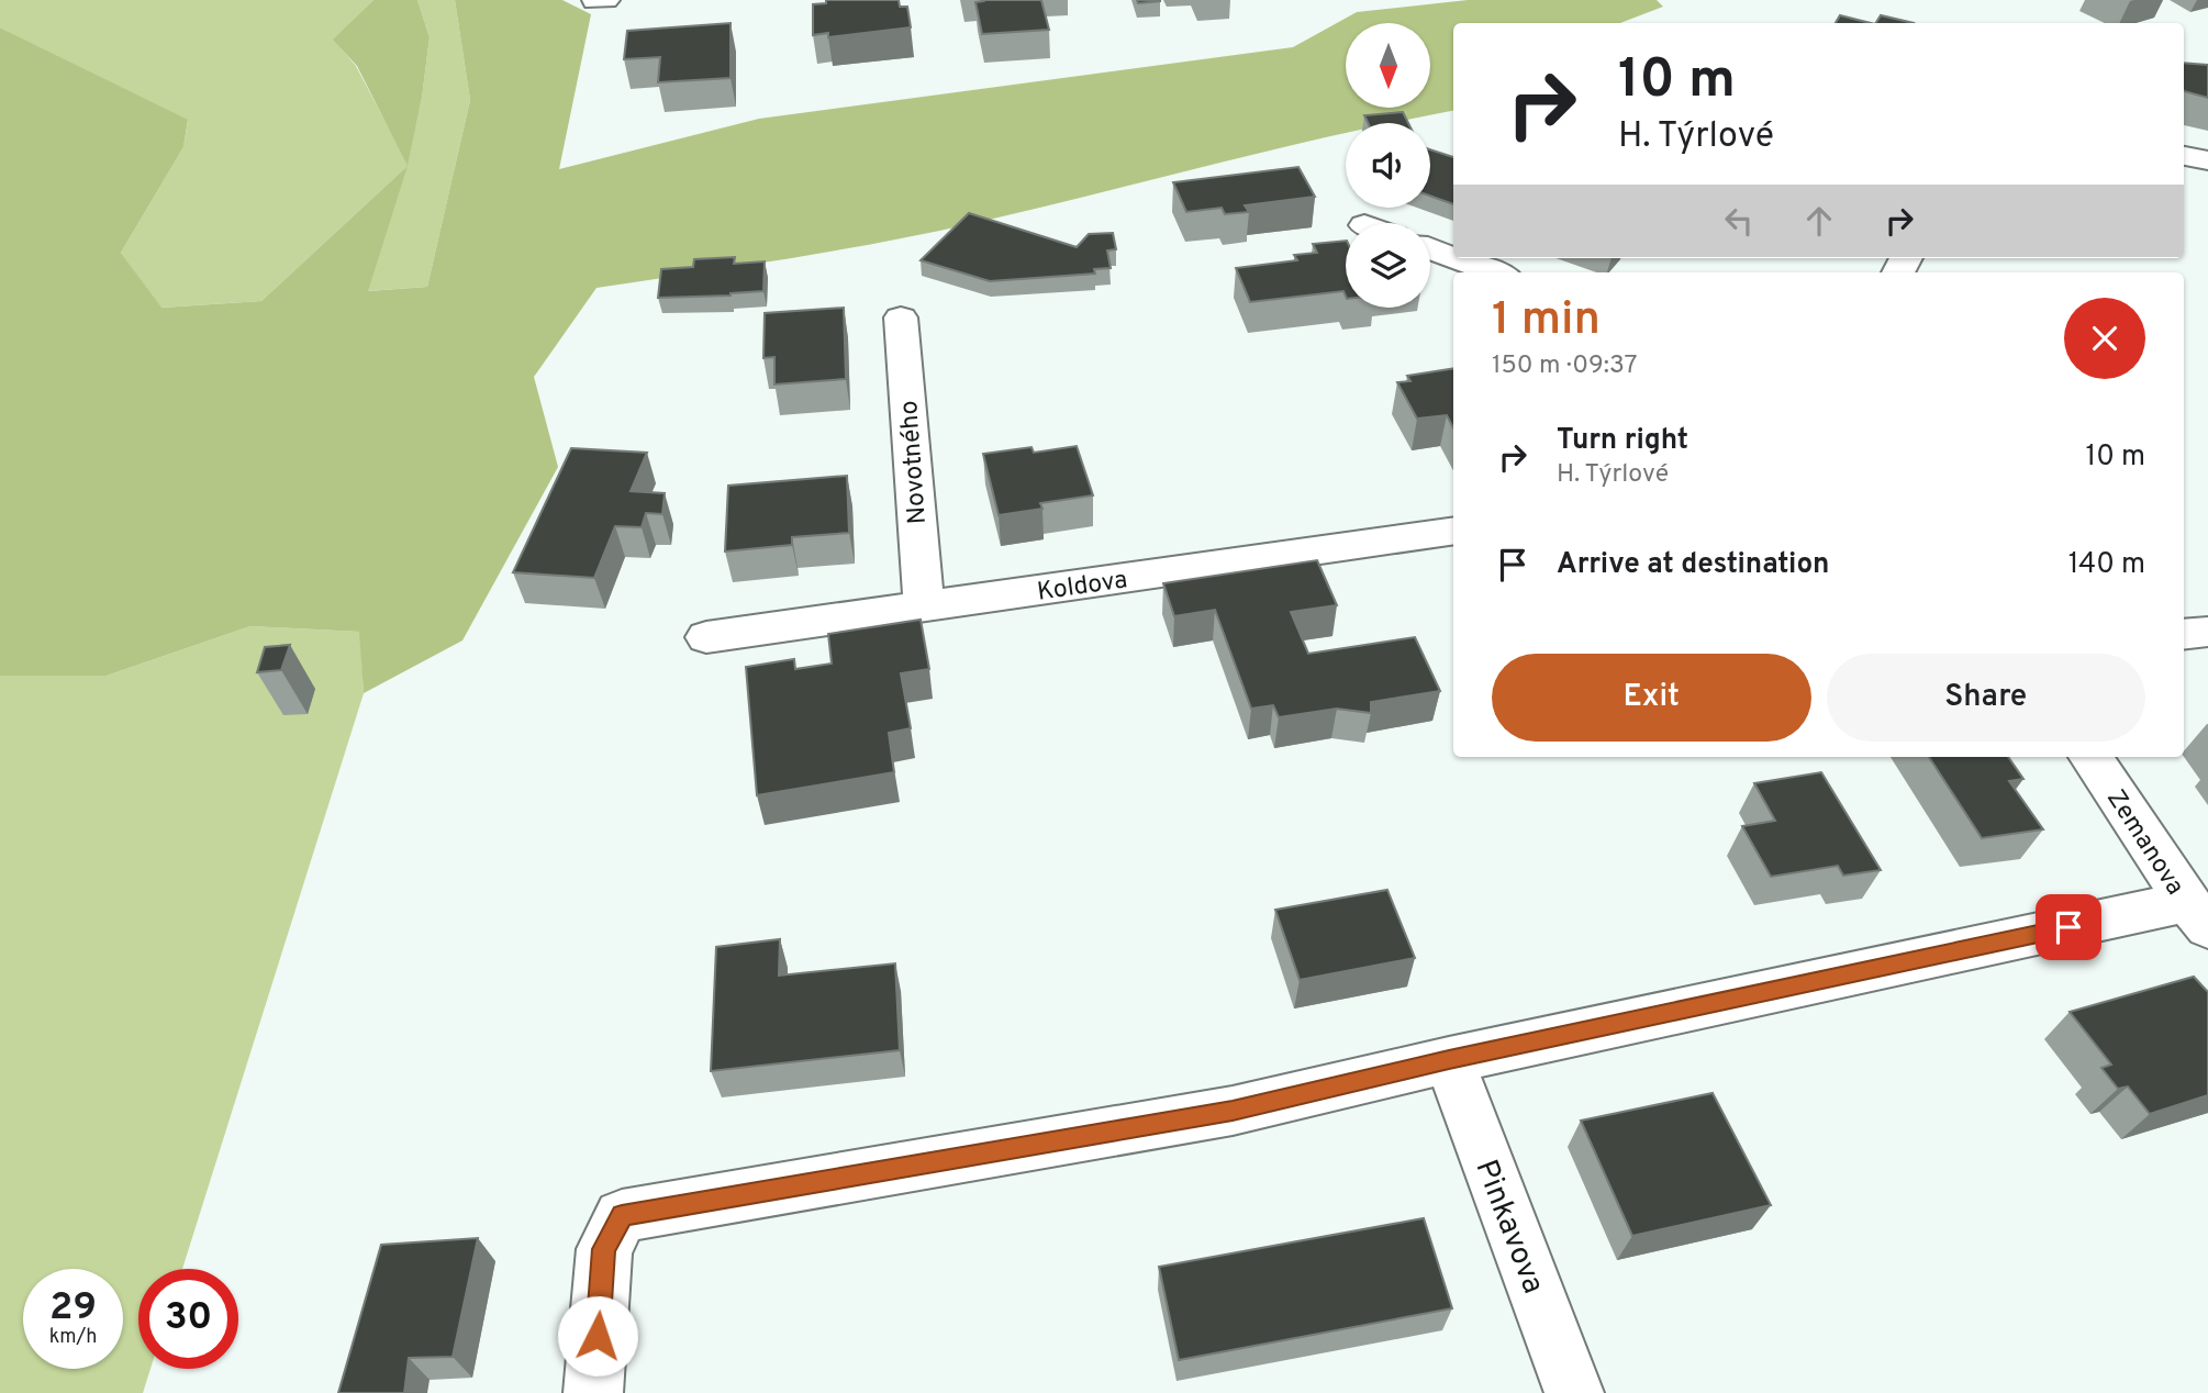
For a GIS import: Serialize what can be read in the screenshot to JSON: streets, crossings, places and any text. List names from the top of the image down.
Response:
{
  "streets": {
    "street": [
      "Novotného",
      "Koldova",
      "Zemanova",
      "Pinkavova"
    ]
  },
  "crossings": [
    ["Novotného", "Koldova"]
  ],
  "north": "bottom",
  "page": {
    "turn": ["10 m", "H. Týrlové"],
    "heading": ["1 min", "150 m · 09:37"],
    "list": [
      {
        "name": "Turn right",
        "note": "H. Týrlové",
        "value": "10 m"
      },
      {
        "name": "Arrive at destination",
        "value": "140 m"
      }
    ],
    "buttons": ["Exit", "Share"],
    "speed": "29 km/h",
    "limit": "30"
  }
}
